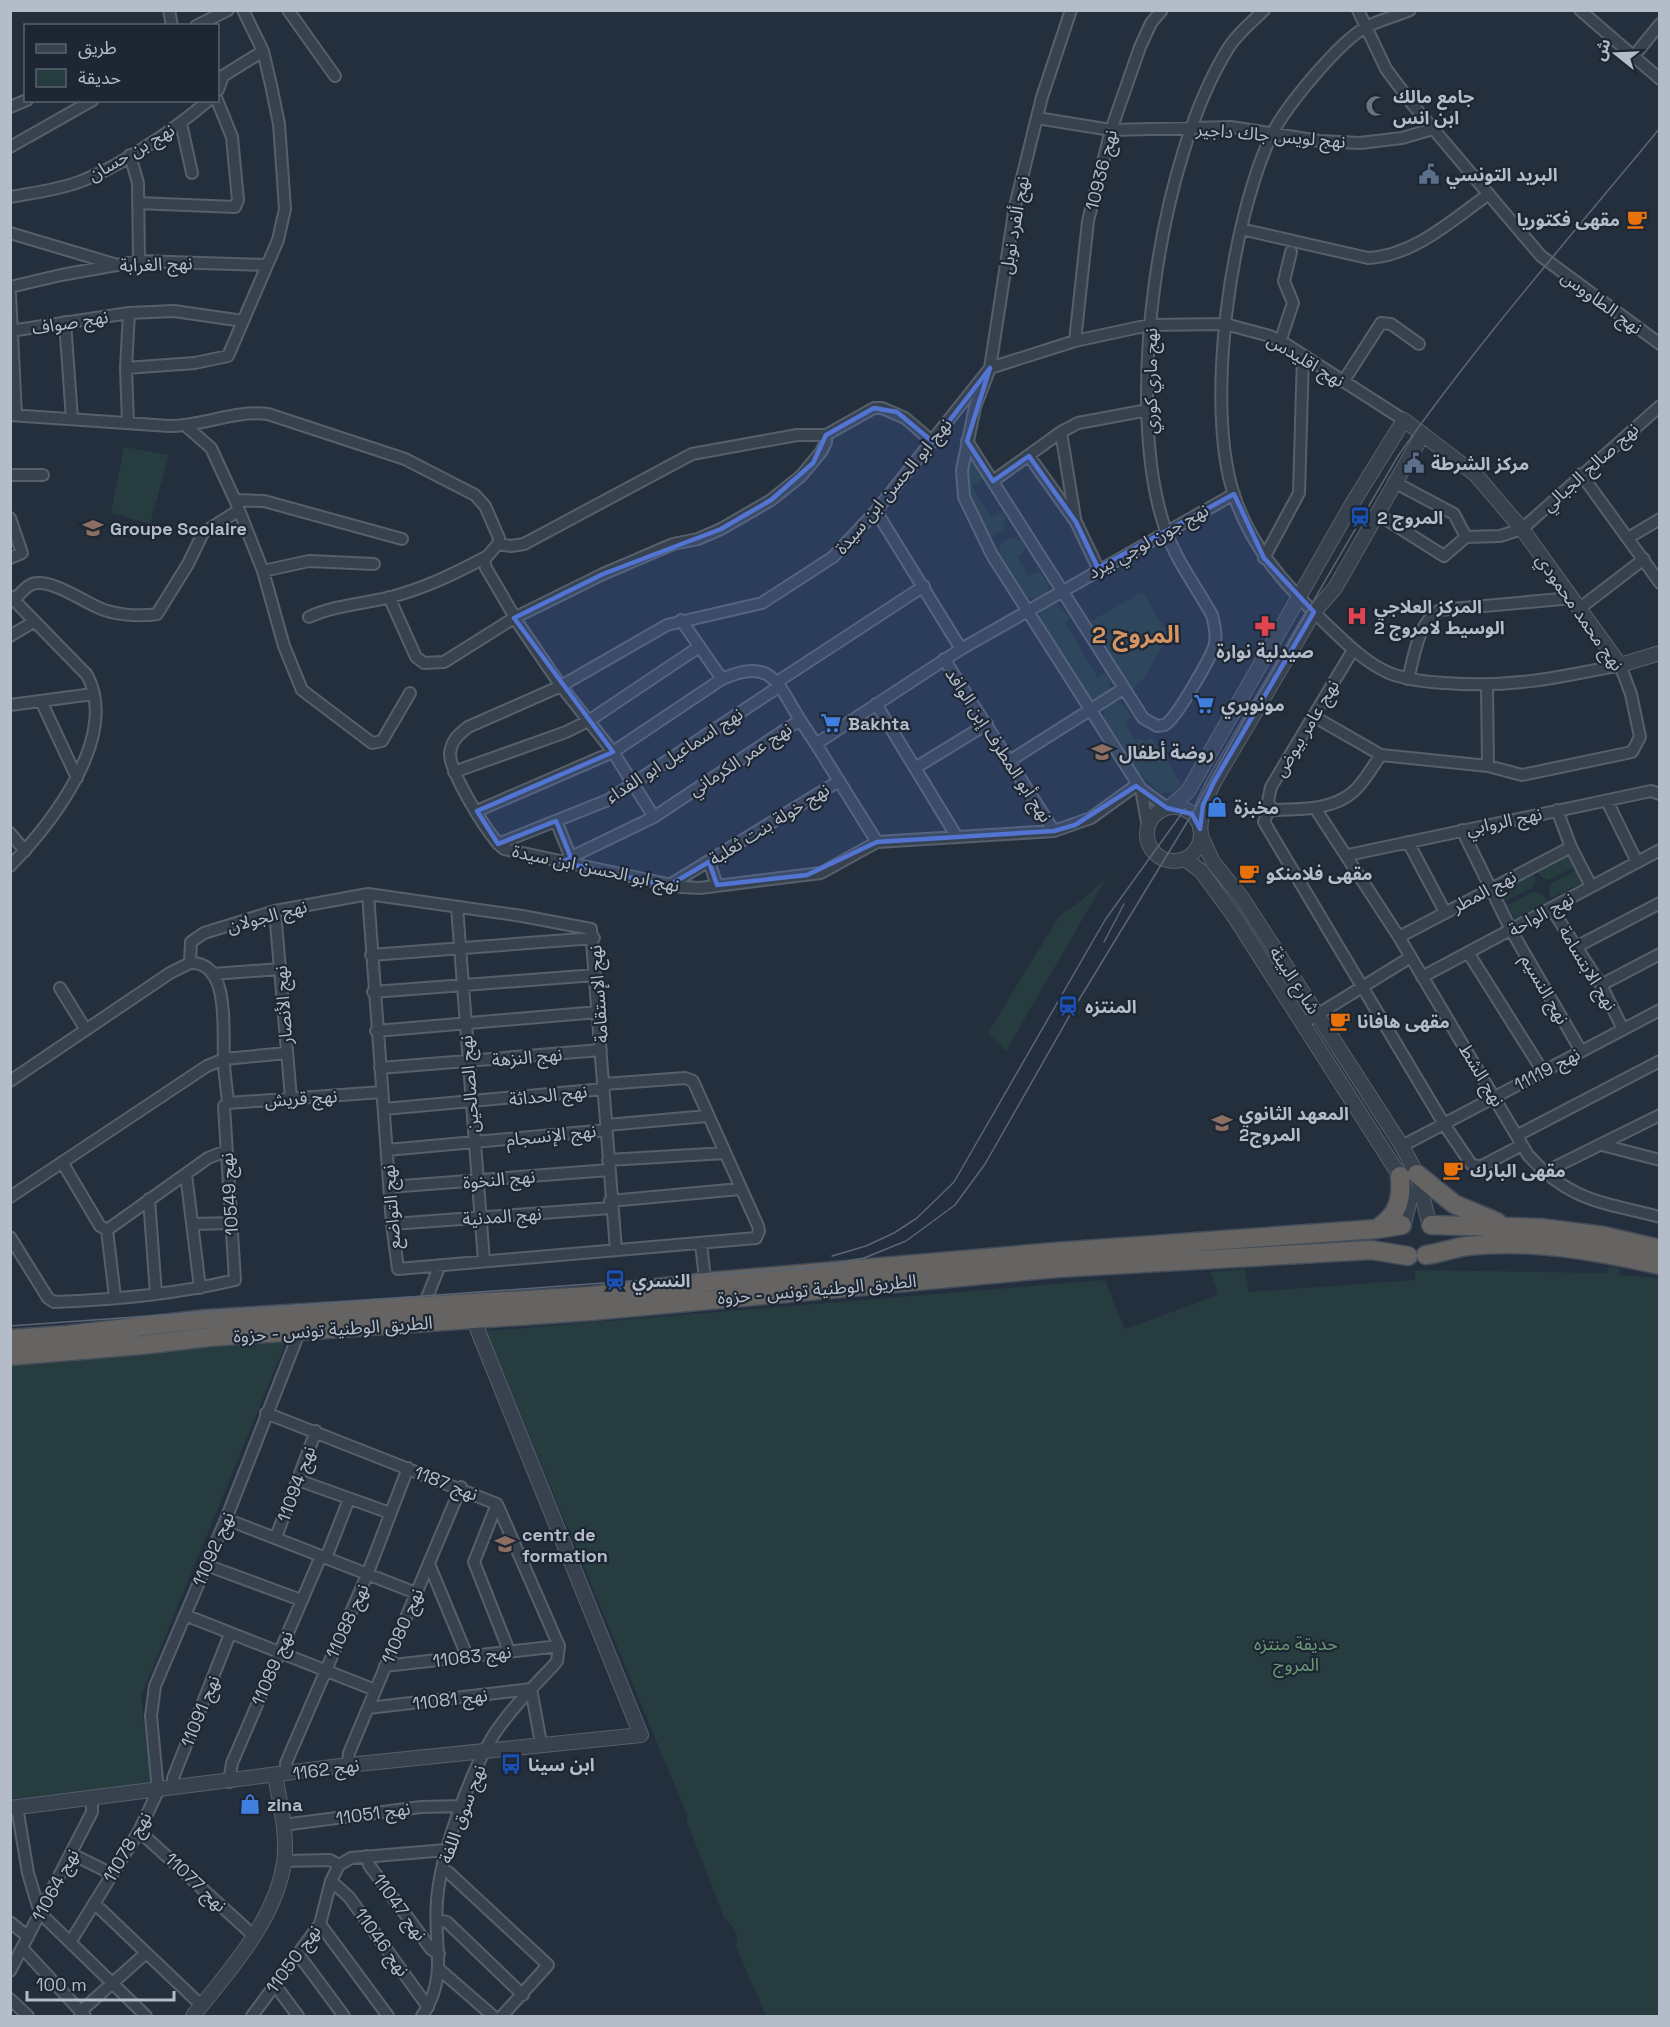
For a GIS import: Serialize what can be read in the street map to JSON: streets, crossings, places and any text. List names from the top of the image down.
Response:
{
  "streets": {
    "highway": ["الطريق الوطنية تونس - حزوة"],
    "street": [
      "نهج لويس جاك داجير",
      "نهج بن حسان",
      "نهج 10936",
      "نهج ألفرد نوبل",
      "نهج الغرابة",
      "نهج الطاووس",
      "نهج صواف",
      "نهج اقليدس",
      "نهج ماري كوري",
      "نهج صالح الجبالي",
      "نهج ابو الحسن ابن سيدة",
      "نهج جون لوجي بيرد",
      "نهج محمد محمودي",
      "نهج عامر بيوض",
      "نهج أبو المطرف إبن الوافد",
      "نهج اسماعيل ابو الفداء",
      "نهج عمر الكرماني",
      "نهج الروابي",
      "نهج خولة بنت ثعلبة",
      "نهج المطر",
      "نهج الواحة",
      "نهج الجولان",
      "نهج الابتسامة",
      "شارع البيئة",
      "نهج النسيم",
      "نهج الإستقامة",
      "نهج الأنصار",
      "نهج النزهة",
      "نهج 11119",
      "نهج الشط",
      "نهج الصالحين",
      "نهج الحداثة",
      "نهج قريش",
      "نهج الإنسجام",
      "نهج النخوة",
      "نهج 10549",
      "نهج التواضع",
      "نهج المدنية",
      "نهج 1187",
      "نهج 11094",
      "نهج 11092",
      "نهج 11088",
      "نهج 11080",
      "نهج 11083",
      "نهج 11089",
      "نهج 11081",
      "نهج 11091",
      "نهج 1162",
      "نهج 11051",
      "نهج سوق اللفة",
      "نهج 11078",
      "نهج 11077",
      "نهج 11064",
      "نهج 11047",
      "نهج 11046",
      "نهج 11050"
    ]
  },
  "crossings": [
    ["نهج لويس جاك داجير", "نهج 10936"],
    ["نهج لويس جاك داجير", "نهج ألفرد نوبل"],
    ["نهج لويس جاك داجير", "نهج الطاووس"],
    ["نهج لويس جاك داجير", "نهج ماري كوري"],
    ["نهج 10936", "نهج اقليدس"],
    ["نهج ألفرد نوبل", "نهج اقليدس"],
    ["نهج ألفرد نوبل", "نهج ابو الحسن ابن سيدة"],
    ["نهج ألفرد نوبل", "نهج عمر الكرماني"],
    ["نهج ألفرد نوبل", "شارع البيئة"],
    ["نهج اقليدس", "نهج ماري كوري"],
    ["نهج اقليدس", "نهج ابو الحسن ابن سيدة"],
    ["نهج اقليدس", "نهج محمد محمودي"],
    ["نهج ماري كوري", "نهج جون لوجي بيرد"],
    ["نهج صالح الجبالي", "نهج محمد محمودي"],
    ["نهج ابو الحسن ابن سيدة", "نهج أبو المطرف إبن الوافد"],
    ["نهج ابو الحسن ابن سيدة", "نهج اسماعيل ابو الفداء"],
    ["نهج ابو الحسن ابن سيدة", "نهج عمر الكرماني"],
    ["نهج ابو الحسن ابن سيدة", "نهج خولة بنت ثعلبة"],
    ["نهج محمد محمودي", "نهج عامر بيوض"],
    ["نهج عامر بيوض", "نهج 11119"],
    ["نهج عامر بيوض", "نهج الشط"],
    ["نهج أبو المطرف إبن الوافد", "نهج اسماعيل ابو الفداء"],
    ["نهج أبو المطرف إبن الوافد", "نهج عمر الكرماني"],
    ["نهج الروابي", "نهج النسيم"],
    ["نهج الروابي", "نهج الشط"],
    ["نهج المطر", "نهج النسيم"],
    ["نهج المطر", "نهج الشط"],
    ["نهج الواحة", "نهج الابتسامة"],
    ["نهج الواحة", "نهج النسيم"],
    ["نهج الواحة", "نهج الشط"],
    ["نهج الجولان", "نهج الإستقامة"],
    ["نهج الجولان", "نهج الأنصار"],
    ["نهج الجولان", "نهج التواضع"],
    ["نهج الابتسامة", "نهج 11119"],
    ["شارع البيئة", "نهج 11119"],
    ["شارع البيئة", "الطريق الوطنية تونس - حزوة"],
    ["نهج النسيم", "نهج 11119"],
    ["نهج الإستقامة", "نهج النزهة"],
    ["نهج الإستقامة", "نهج الصالحين"],
    ["نهج الإستقامة", "نهج الحداثة"],
    ["نهج الإستقامة", "نهج الإنسجام"],
    ["نهج الإستقامة", "نهج النخوة"],
    ["نهج الإستقامة", "نهج التواضع"],
    ["نهج الإستقامة", "نهج المدنية"],
    ["نهج الأنصار", "نهج قريش"],
    ["نهج النزهة", "نهج الصالحين"],
    ["نهج النزهة", "نهج التواضع"],
    ["نهج 11119", "نهج الشط"],
    ["نهج الصالحين", "نهج الحداثة"],
    ["نهج الصالحين", "نهج الإنسجام"],
    ["نهج الصالحين", "نهج النخوة"],
    ["نهج الصالحين", "نهج التواضع"],
    ["نهج الصالحين", "نهج المدنية"],
    ["نهج الحداثة", "نهج الإنسجام"],
    ["نهج الحداثة", "نهج التواضع"],
    ["نهج قريش", "نهج 10549"],
    ["نهج قريش", "نهج التواضع"],
    ["نهج الإنسجام", "نهج التواضع"],
    ["نهج النخوة", "نهج التواضع"],
    ["نهج التواضع", "نهج المدنية"],
    ["الطريق الوطنية تونس - حزوة", "نهج 11092"],
    ["الطريق الوطنية تونس - حزوة", "نهج 1162"],
    ["نهج 1187", "نهج 11094"],
    ["نهج 1187", "نهج 11092"],
    ["نهج 1187", "نهج 11088"],
    ["نهج 1187", "نهج 11080"],
    ["نهج 1187", "نهج 11083"],
    ["نهج 11092", "نهج 1162"],
    ["نهج 11092", "نهج 11078"],
    ["نهج 11088", "نهج 1162"],
    ["نهج 11080", "نهج 11083"],
    ["نهج 11080", "نهج 11081"],
    ["نهج 11080", "نهج 1162"],
    ["نهج 11089", "نهج 1162"],
    ["نهج 11091", "نهج 1162"],
    ["نهج 1162", "نهج سوق اللفة"],
    ["نهج 1162", "نهج 11078"],
    ["نهج 1162", "نهج 11064"],
    ["نهج 11051", "نهج سوق اللفة"],
    ["نهج سوق اللفة", "نهج 11047"],
    ["نهج سوق اللفة", "نهج 11046"],
    ["نهج 11078", "نهج 11077"],
    ["نهج 11046", "نهج 11050"]
  ],
  "districts": ["المروج 2"],
  "parks": ["حديقة منتزه المروج"],
  "places": {
    "mosque": ["جامع مالك ابن انس"],
    "public building": ["البريد التونسي", "مركز الشرطة"],
    "cafe": [
      "مقهى فكتوريا",
      "مقهى فلامنكو",
      "مقهى هافانا",
      "مقهى البارك"
    ],
    "station": ["المروج 2", "المنتزه", "النسري"],
    "school or university": [
      "Groupe Scolaire",
      "روضة أطفال",
      "المعهد الثانوي المروج2",
      "centr de formation"
    ],
    "hospital": ["المركز العلاجي الوسيط لامروج 2"],
    "pharmacy": ["صيدلية نوارة"],
    "supermarket": ["مونوبري", "Bakhta"],
    "shop": ["مخبزة", "zina"],
    "bus stop": ["ابن سينا"]
  },
  "legend": ["طريق", "حديقة"],
  "scale_bar": "100 m",
  "north": "left"
}
